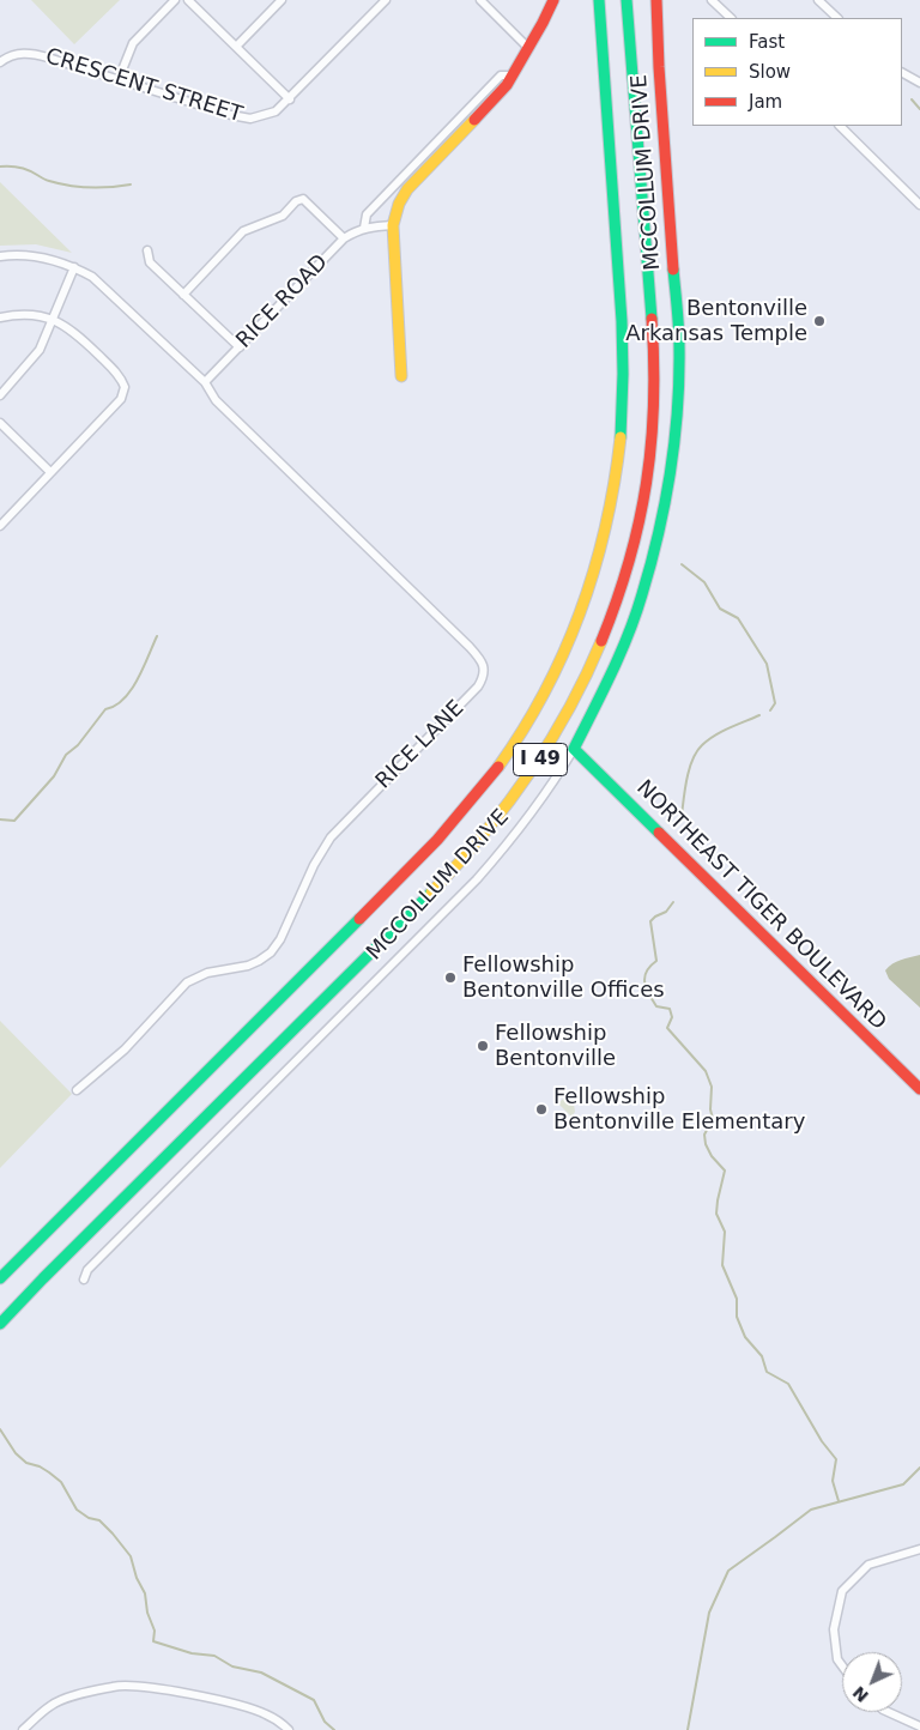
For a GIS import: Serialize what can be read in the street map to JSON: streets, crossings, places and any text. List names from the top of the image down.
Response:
{
  "streets": {
    "main road": ["MCCOLLUM DRIVE", "I 49", "NORTHEAST TIGER BOULEVARD"],
    "street": ["CRESCENT STREET", "RICE ROAD", "RICE LANE"]
  },
  "crossings": [
    ["MCCOLLUM DRIVE", "NORTHEAST TIGER BOULEVARD"],
    ["RICE ROAD", "RICE LANE"]
  ],
  "places": [
    "Bentonville Arkansas Temple",
    "Fellowship Bentonville Offices",
    "Fellowship Bentonville",
    "Fellowship Bentonville Elementary"
  ],
  "legend": ["Fast", "Slow", "Jam"],
  "north": "bottom left"
}
